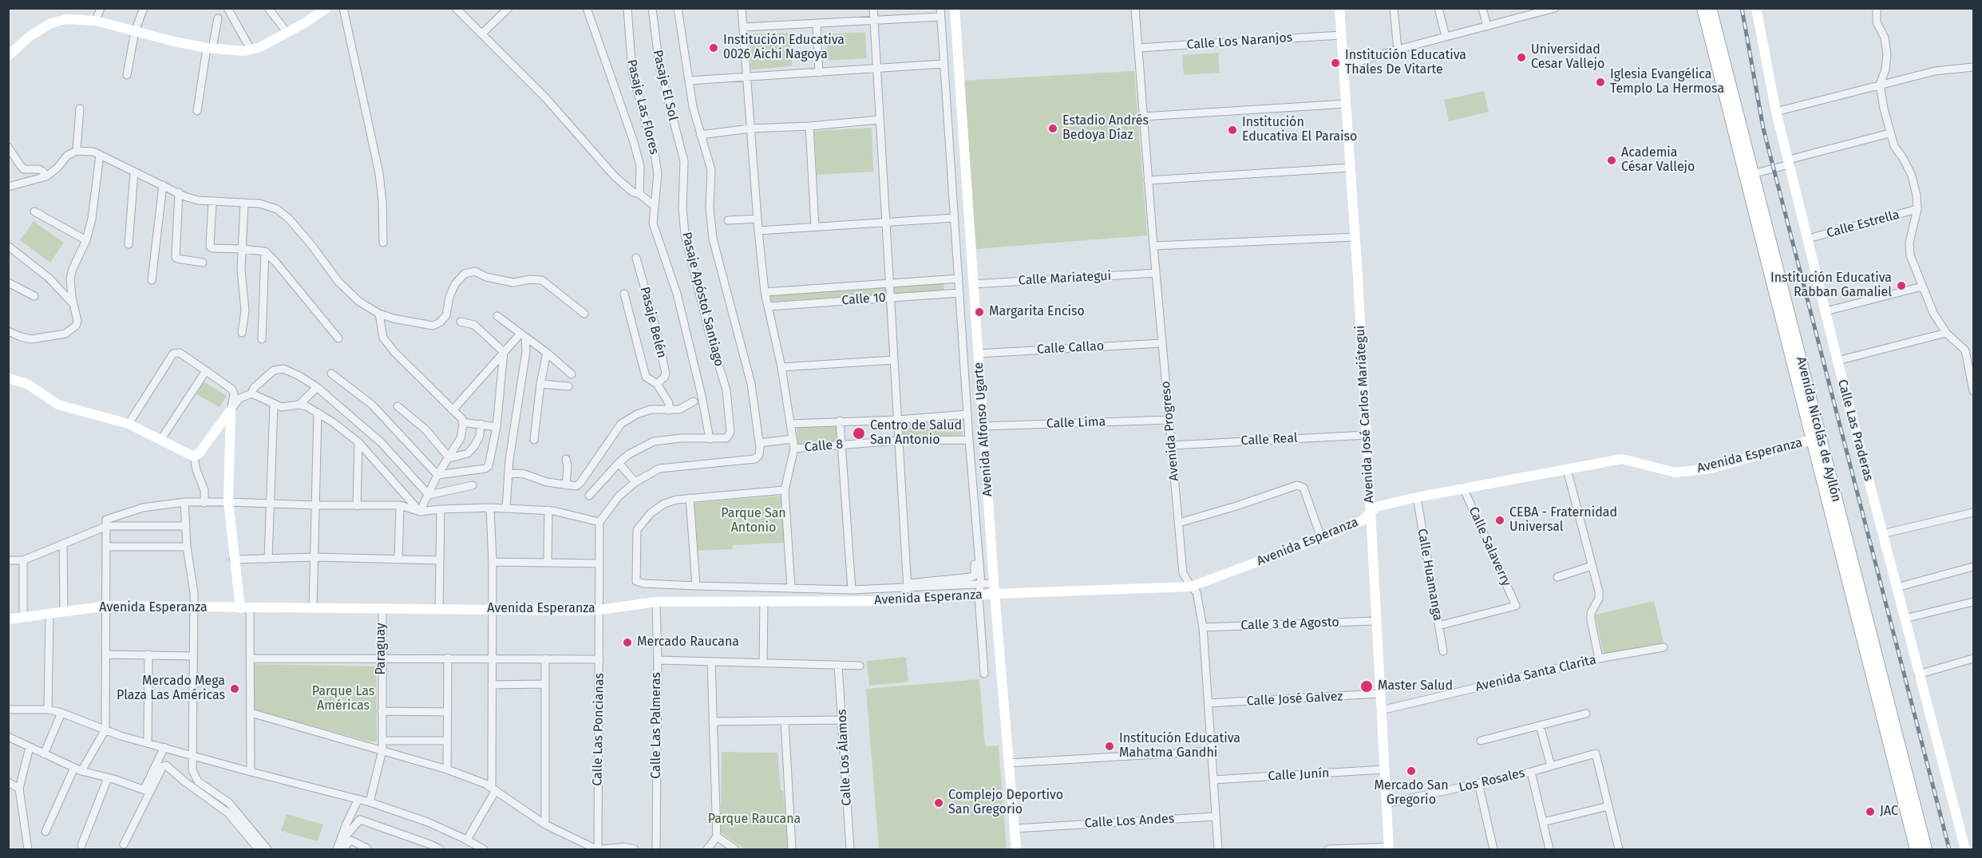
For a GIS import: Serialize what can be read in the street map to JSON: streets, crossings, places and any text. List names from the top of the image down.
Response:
{
  "streets": {
    "main road": ["Avenida Nicolás de Ayllón"],
    "street": [
      "Calle Los Naranjos",
      "Pasaje El Sol",
      "Pasaje Las Flores",
      "Calle Estrella",
      "Calle Mariategui",
      "Pasaje Apóstol Santiago",
      "Calle 10",
      "Pasaje Belén",
      "Calle Callao",
      "Avenida José Carlos Mariátegui",
      "Calle Lima",
      "Avenida Alfonso Ugarte",
      "Calle Las Praderas",
      "Avenida Progreso",
      "Calle Real",
      "Calle 8",
      "Avenida Esperanza",
      "Calle Salaverry",
      "Calle Huamanga",
      "Calle 3 de Agosto",
      "Paraguay",
      "Avenida Santa Clarita",
      "Calle José Galvez",
      "Calle Las Palmeras",
      "Calle Las Poncianas",
      "Calle Los Álamos",
      "Calle Junín",
      "Los Rosales",
      "Calle Los Andes"
    ]
  },
  "crossings": [
    ["Calle Los Naranjos", "Avenida José Carlos Mariátegui"],
    ["Calle Los Naranjos", "Avenida Progreso"],
    ["Pasaje El Sol", "Pasaje Apóstol Santiago"],
    ["Pasaje Las Flores", "Pasaje Apóstol Santiago"],
    ["Calle Estrella", "Calle Las Praderas"],
    ["Calle Mariategui", "Avenida Alfonso Ugarte"],
    ["Calle Mariategui", "Avenida Progreso"],
    ["Calle 10", "Avenida Alfonso Ugarte"],
    ["Calle Callao", "Avenida Alfonso Ugarte"],
    ["Calle Callao", "Avenida Progreso"],
    ["Avenida José Carlos Mariátegui", "Calle Real"],
    ["Avenida José Carlos Mariátegui", "Avenida Esperanza"],
    ["Avenida José Carlos Mariátegui", "Calle 3 de Agosto"],
    ["Avenida José Carlos Mariátegui", "Avenida Santa Clarita"],
    ["Avenida José Carlos Mariátegui", "Calle José Galvez"],
    ["Avenida José Carlos Mariátegui", "Calle Junín"],
    ["Avenida José Carlos Mariátegui", "Los Rosales"],
    ["Calle Lima", "Avenida Alfonso Ugarte"],
    ["Calle Lima", "Avenida Progreso"],
    ["Avenida Alfonso Ugarte", "Calle 8"],
    ["Avenida Alfonso Ugarte", "Avenida Esperanza"],
    ["Avenida Alfonso Ugarte", "Calle Los Andes"],
    ["Avenida Nicolás de Ayllón", "Avenida Esperanza"],
    ["Avenida Progreso", "Calle Real"],
    ["Avenida Progreso", "Avenida Esperanza"],
    ["Avenida Progreso", "Calle 3 de Agosto"],
    ["Avenida Progreso", "Calle José Galvez"],
    ["Avenida Progreso", "Calle Junín"],
    ["Avenida Progreso", "Calle Los Andes"],
    ["Avenida Esperanza", "Calle Salaverry"],
    ["Avenida Esperanza", "Calle Huamanga"],
    ["Avenida Esperanza", "Paraguay"],
    ["Avenida Esperanza", "Calle Las Palmeras"],
    ["Avenida Esperanza", "Calle Las Poncianas"],
    ["Calle Salaverry", "Calle Huamanga"]
  ],
  "parks": ["Parque San Antonio", "Parque Las Américas", "Parque Raucana"],
  "places": [
    "Institución Educativa 0026 Aichi Nagoya",
    "Universidad Cesar Vallejo",
    "Institución Educativa Thales De Vitarte",
    "Iglesia Evangélica Templo La Hermosa",
    "Estadio Andrés Bedoya Díaz",
    "Institución Educativa El Paraiso",
    "Academia César Vallejo",
    "Institución Educativa Rabban Gamaliel",
    "Margarita Enciso",
    "Centro de Salud San Antonio",
    "CEBA - Fraternidad Universal",
    "Mercado Raucana",
    "Master Salud",
    "Mercado Mega Plaza Las Américas",
    "Institución Educativa Mahatma Gandhi",
    "Mercado San Gregorio",
    "Complejo Deportivo San Gregorio",
    "JAC"
  ]
}
